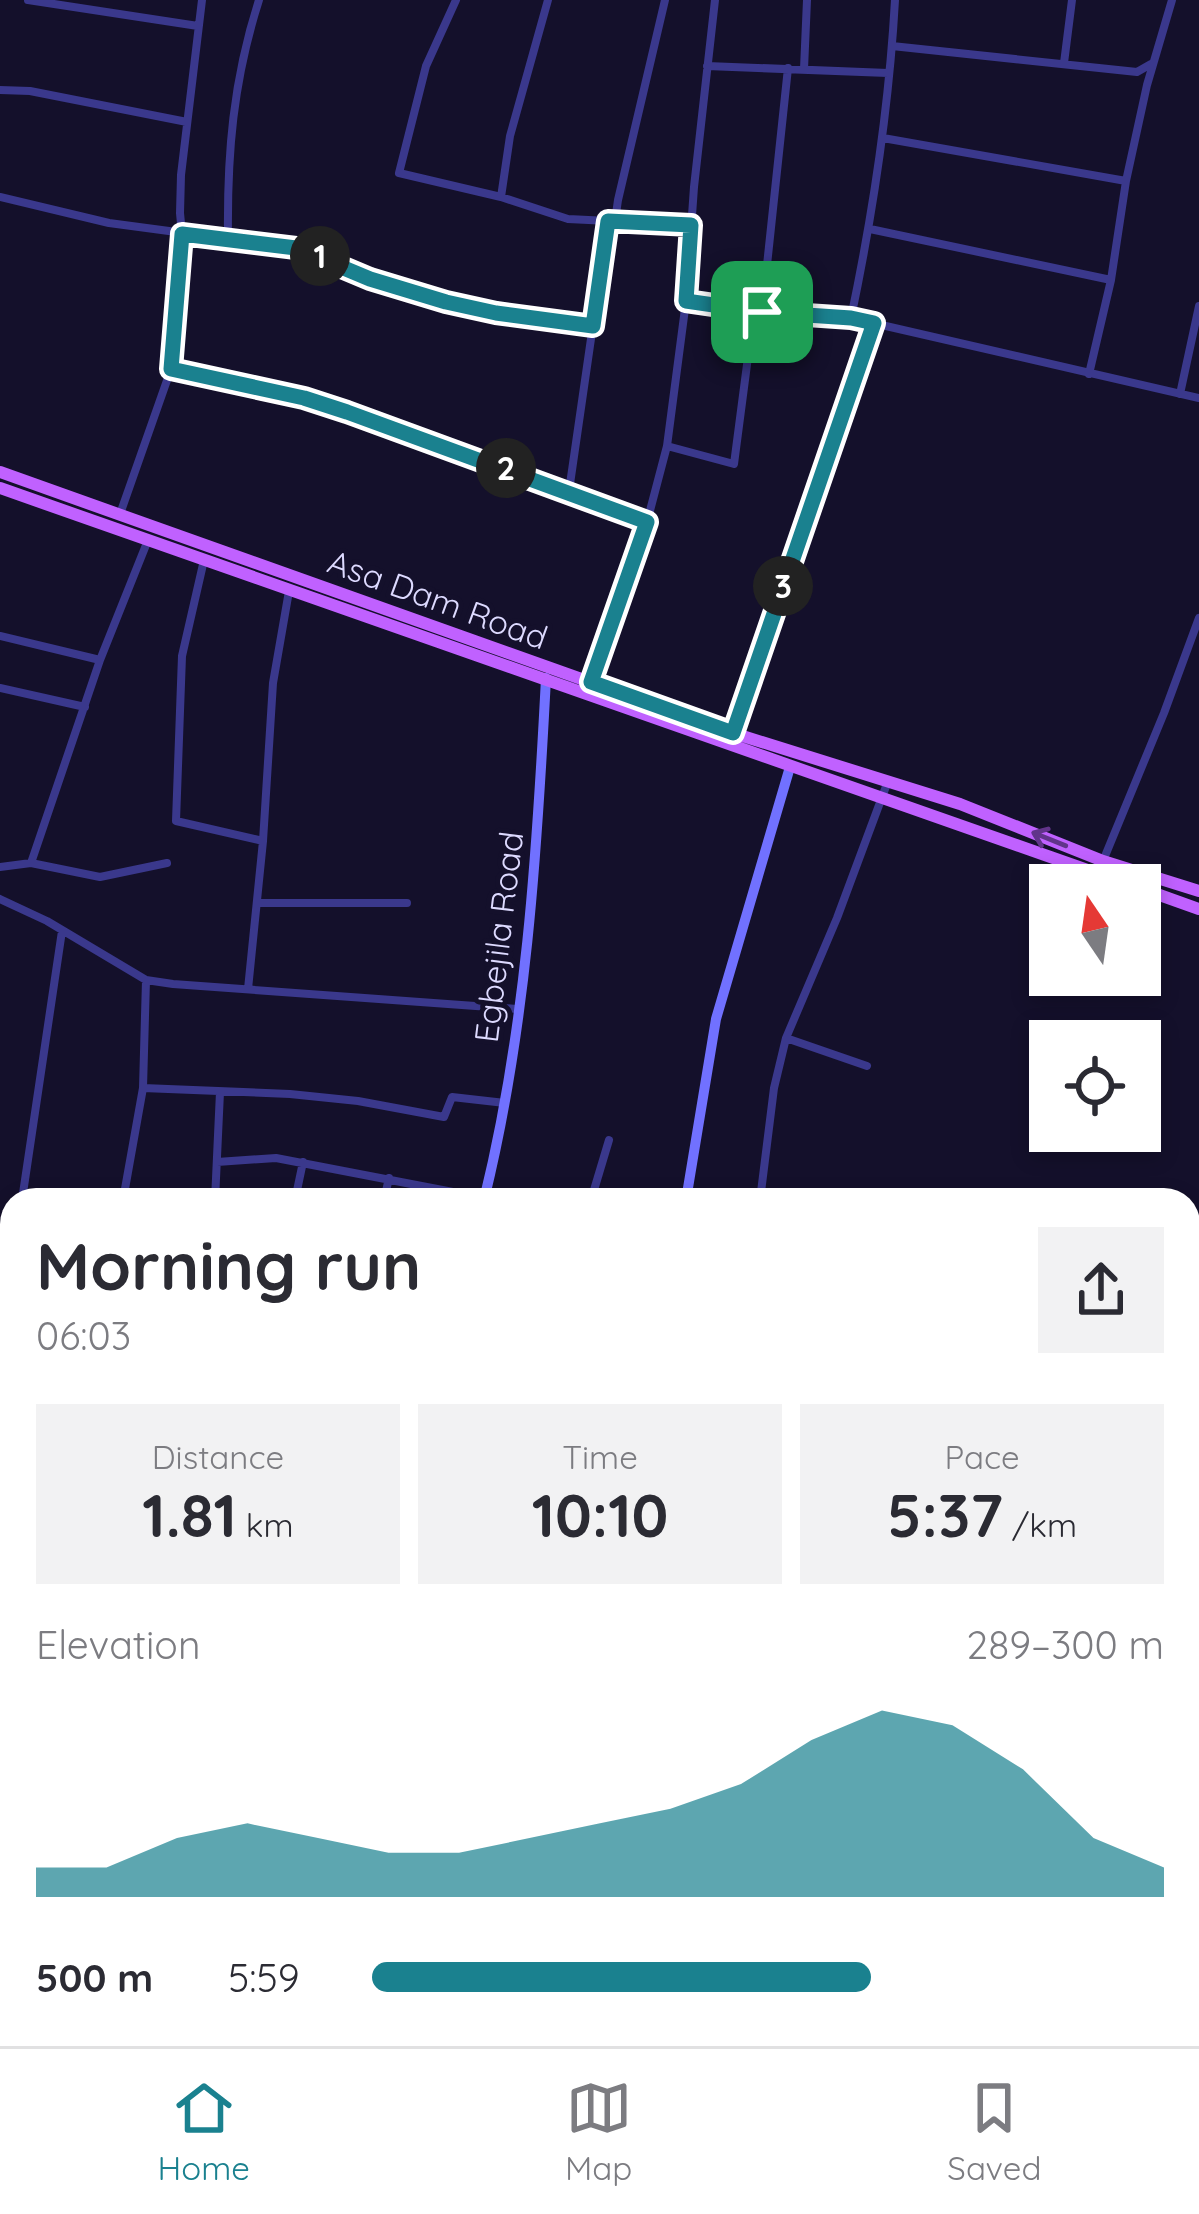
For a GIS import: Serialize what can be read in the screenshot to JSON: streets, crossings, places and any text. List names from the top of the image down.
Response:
{
  "streets": {
    "main road": ["Asa Dam Road"],
    "street": ["Egbejila Road"]
  },
  "crossings": [
    ["Asa Dam Road", "Egbejila Road"]
  ],
  "north": "top",
  "page": {
    "pins": ["1", "2", "3"],
    "heading": ["Morning run", "06:03"],
    "stats": [
      ["Distance", "1.81 km"],
      ["Time", "10:10"],
      ["Pace", "5:37 /km"]
    ],
    "chart": ["Elevation", "289–300 m"],
    "list": [
      {
        "name": "500 m",
        "note": "5:59"
      }
    ],
    "tabs": ["Home", "Map", "Saved"]
  }
}
